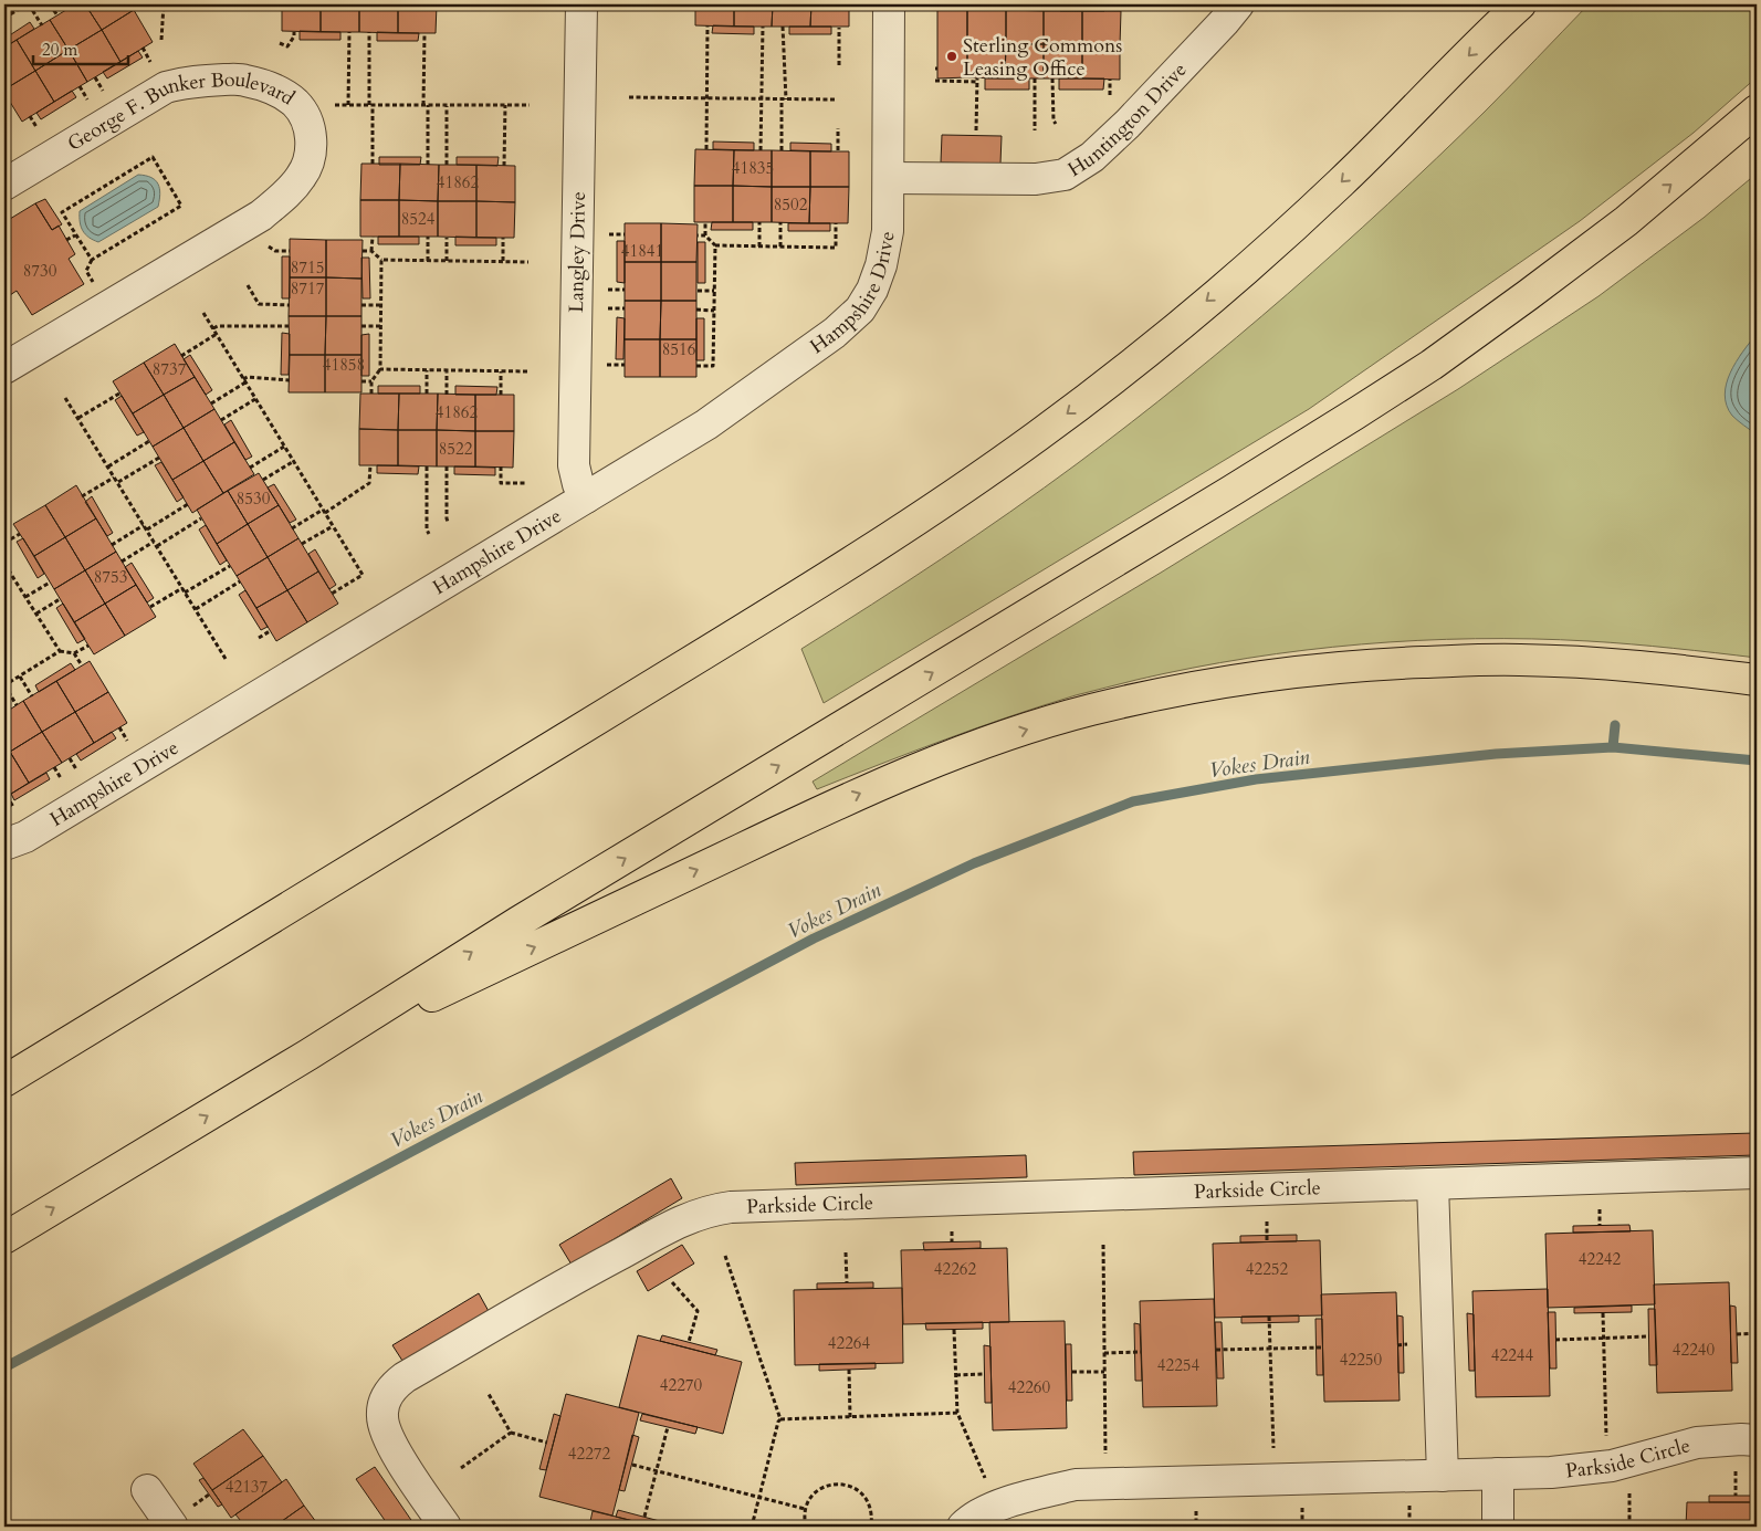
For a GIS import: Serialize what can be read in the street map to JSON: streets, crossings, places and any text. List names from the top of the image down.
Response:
{
  "streets": {
    "street": [
      "Huntington Drive",
      "George F. Bunker Boulevard",
      "Langley Drive",
      "Hampshire Drive",
      "Parkside Circle"
    ]
  },
  "crossings": [
    ["Huntington Drive", "Hampshire Drive"],
    ["Langley Drive", "Hampshire Drive"]
  ],
  "water": ["Vokes Drain"],
  "places": ["Sterling Commons Leasing Office"],
  "house_numbers": [
    "41835",
    "41862",
    "8502",
    "8524",
    "41841",
    "8715",
    "8730",
    "8717",
    "8516",
    "41858",
    "8737",
    "41862",
    "8522",
    "8530",
    "8753",
    "42242",
    "42262",
    "42252",
    "42264",
    "42240",
    "42244",
    "42250",
    "42254",
    "42270",
    "42260",
    "42272",
    "42137"
  ],
  "scale_bar": "20 m"
}
